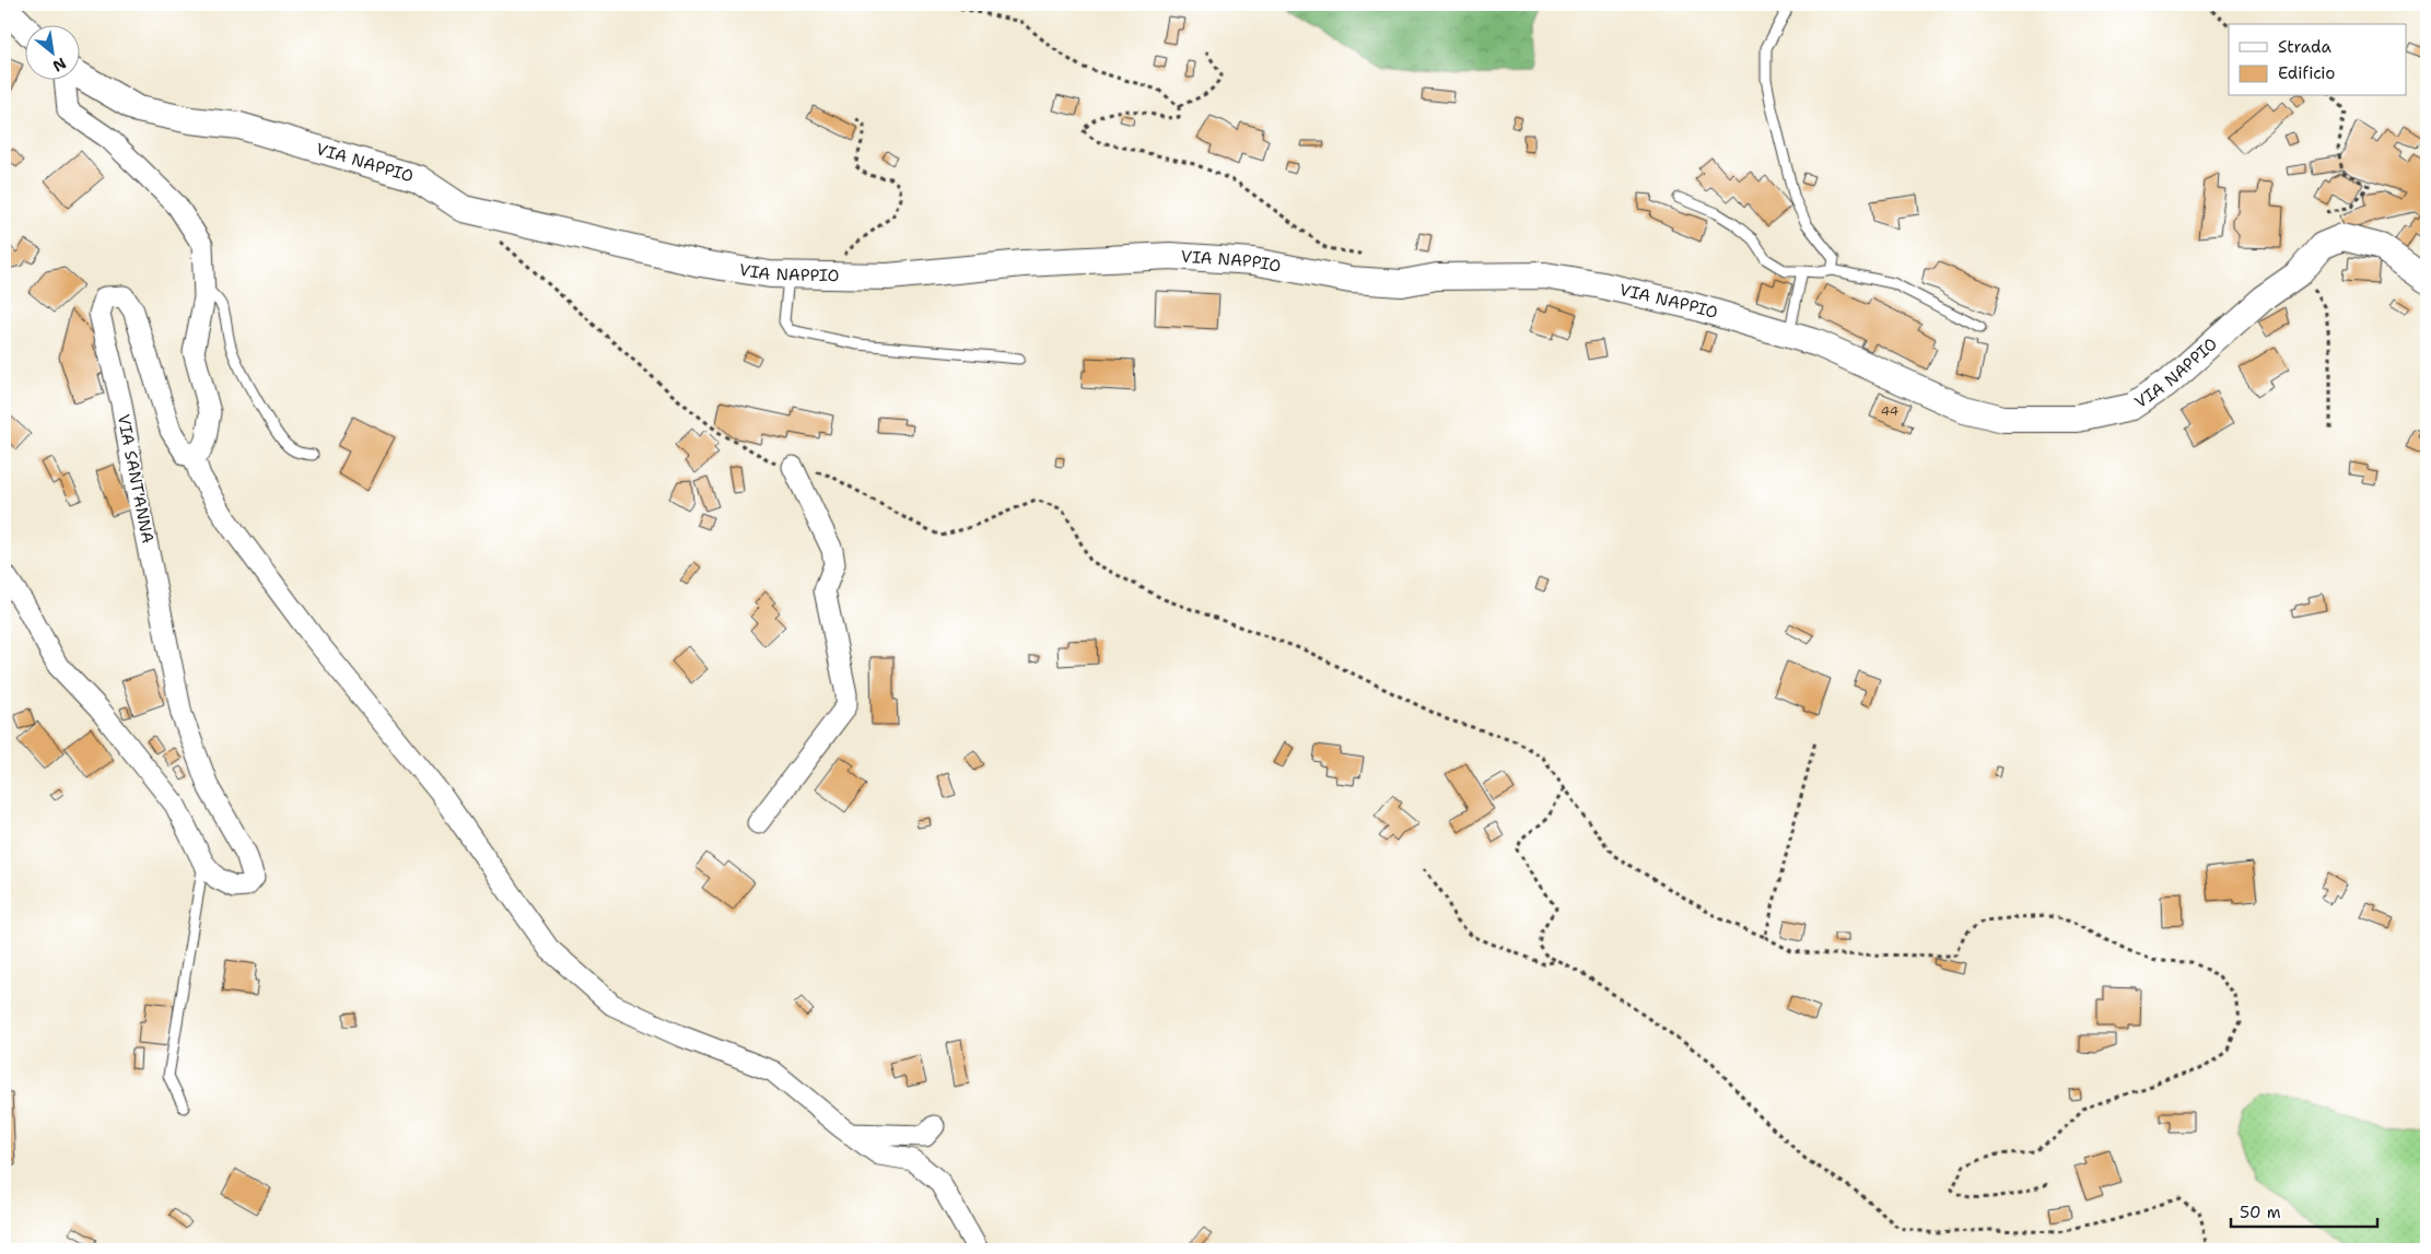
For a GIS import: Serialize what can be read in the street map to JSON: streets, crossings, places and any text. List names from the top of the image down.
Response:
{
  "streets": {
    "street": ["VIA NAPPIO", "VIA SANT'ANNA"]
  },
  "house_numbers": ["44"],
  "legend": ["Strada", "Edificio"],
  "scale_bar": "50 m",
  "north": "bottom right"
}
